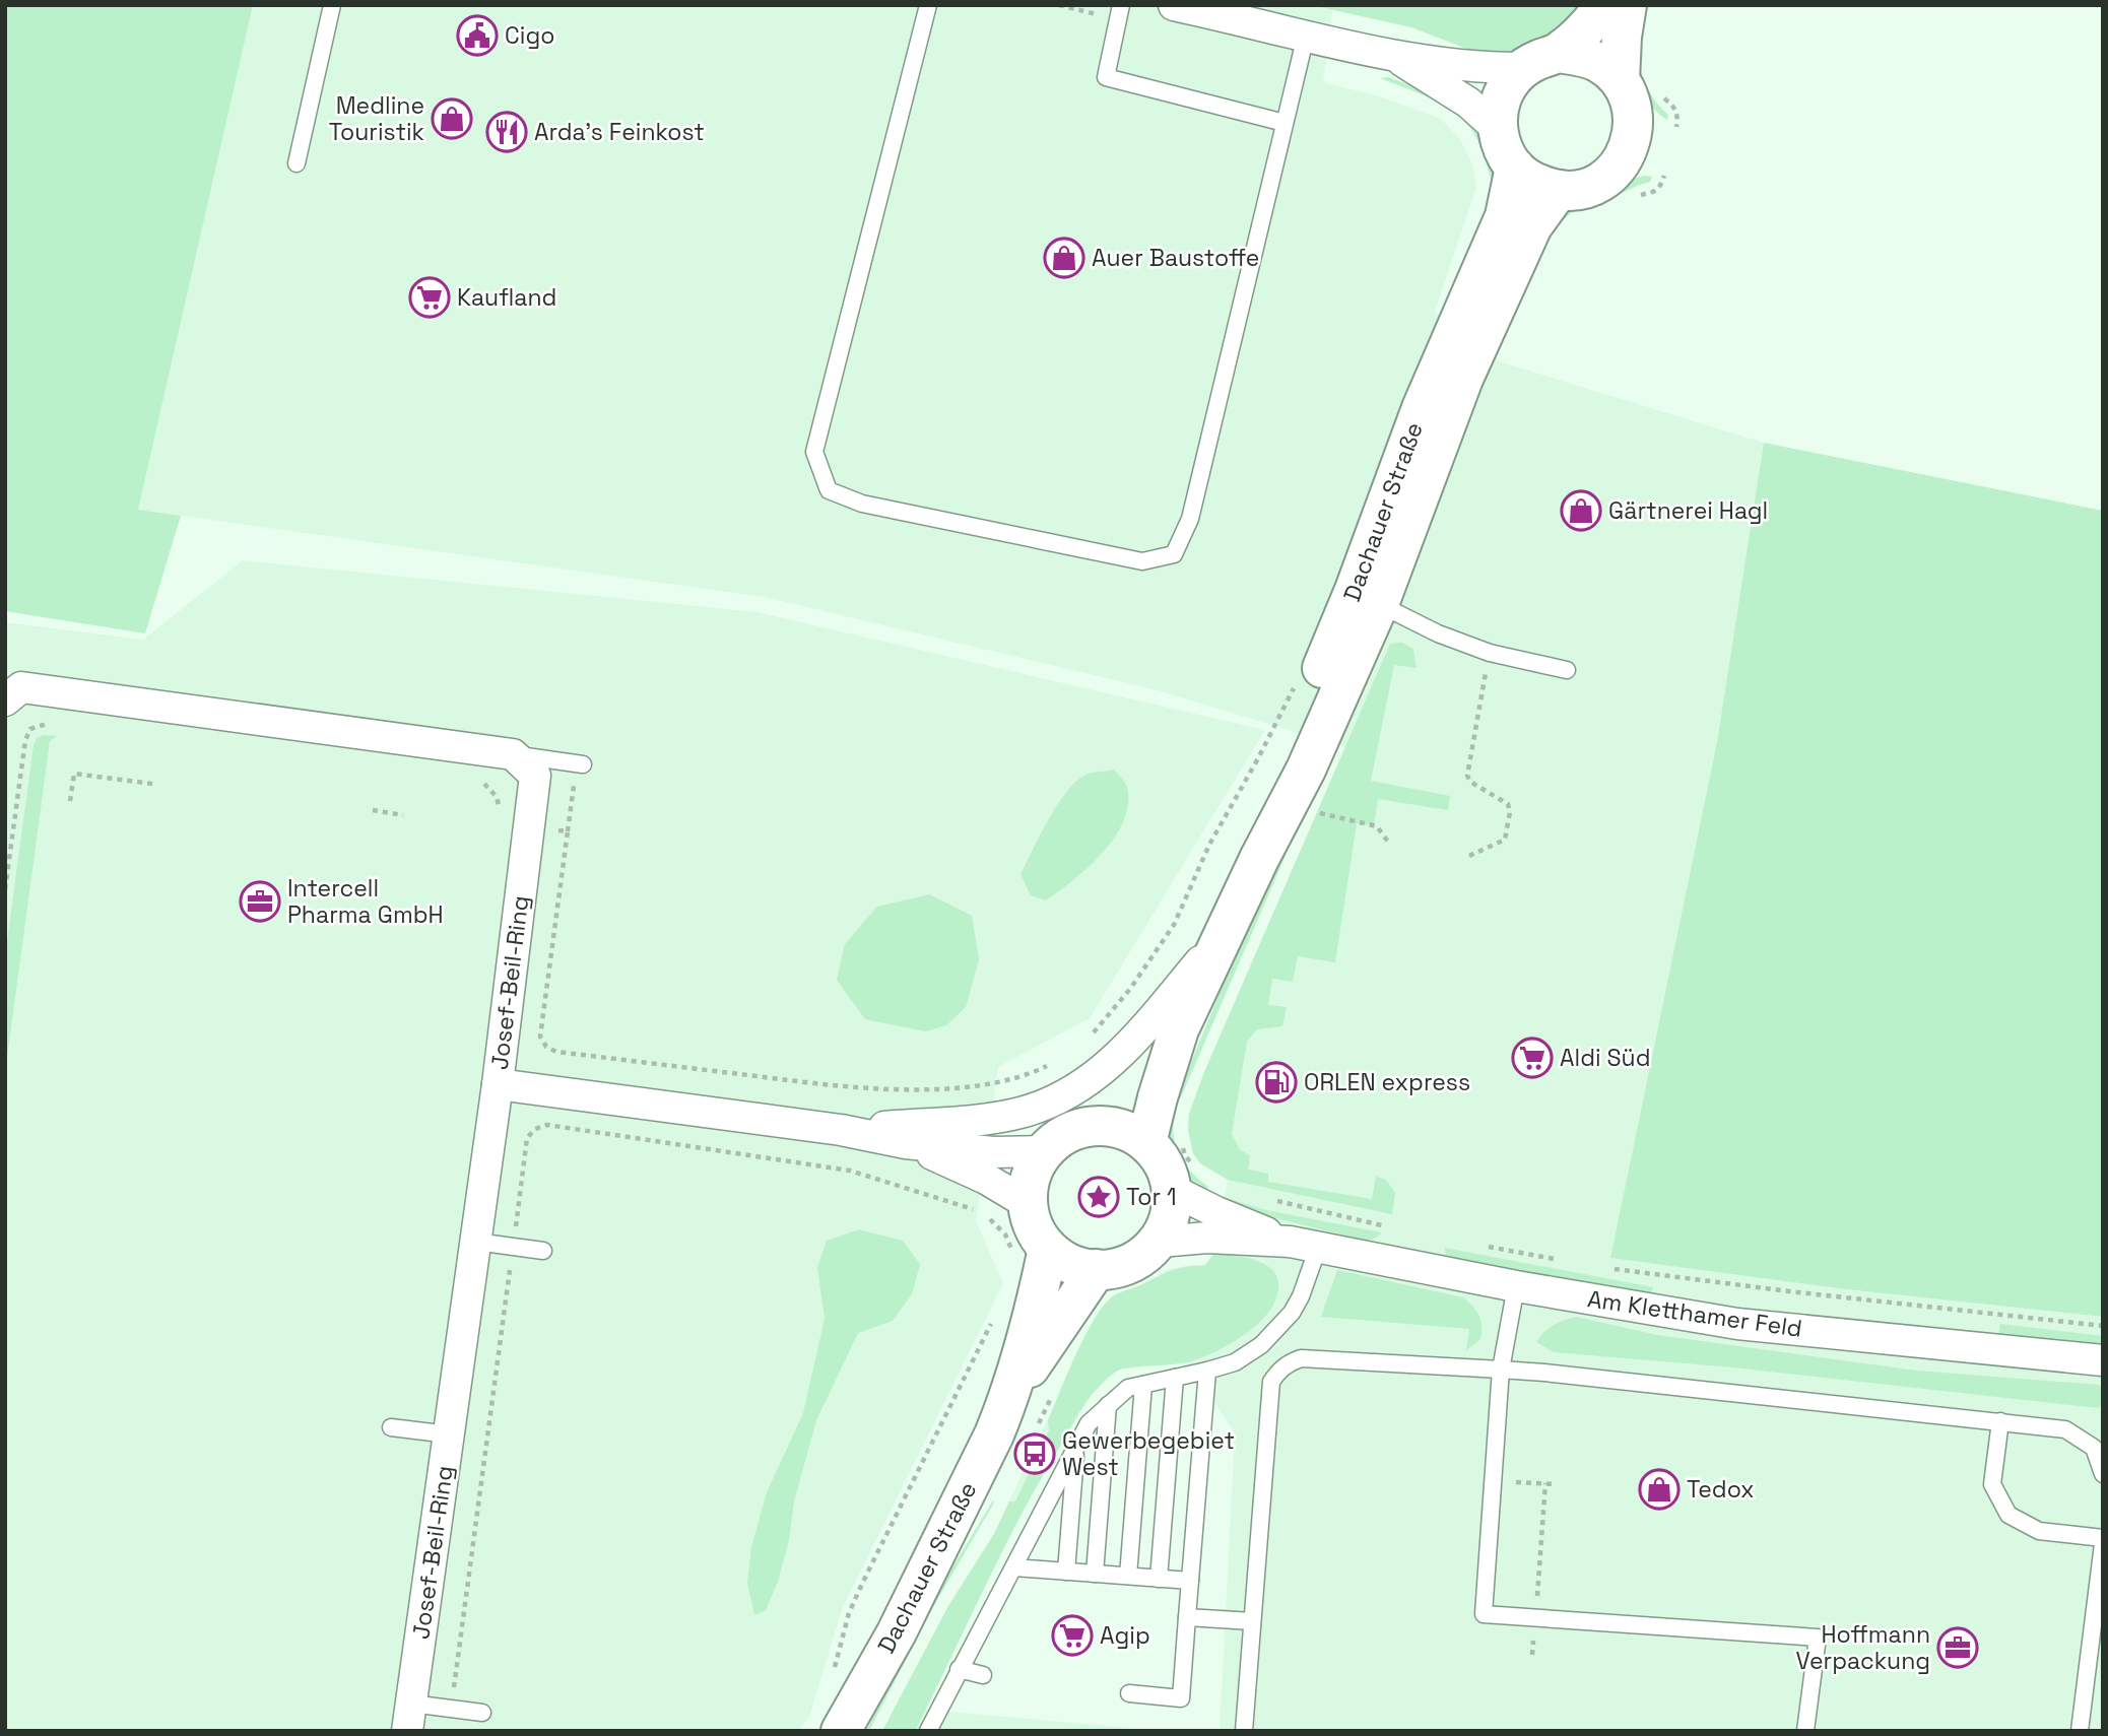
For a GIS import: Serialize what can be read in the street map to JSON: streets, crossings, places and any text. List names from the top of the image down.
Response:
{
  "streets": {
    "street": ["Dachauer Straße", "Josef-Beil-Ring", "Am Kletthamer Feld"]
  },
  "crossings": [
    ["Dachauer Straße", "Am Kletthamer Feld"]
  ],
  "places": {
    "public building": ["Cigo"],
    "shop": [
      "Medline Touristik",
      "Auer Baustoffe",
      "Gärtnerei Hagl",
      "Tedox"
    ],
    "restaurant": ["Arda's Feinkost"],
    "supermarket": ["Kaufland", "Aldi Süd", "Agip"],
    "office": ["Intercell Pharma GmbH", "Hoffmann Verpackung"],
    "fuel station": ["ORLEN express"],
    "place": ["Tor 1"],
    "bus stop": ["Gewerbegebiet West"]
  }
}
